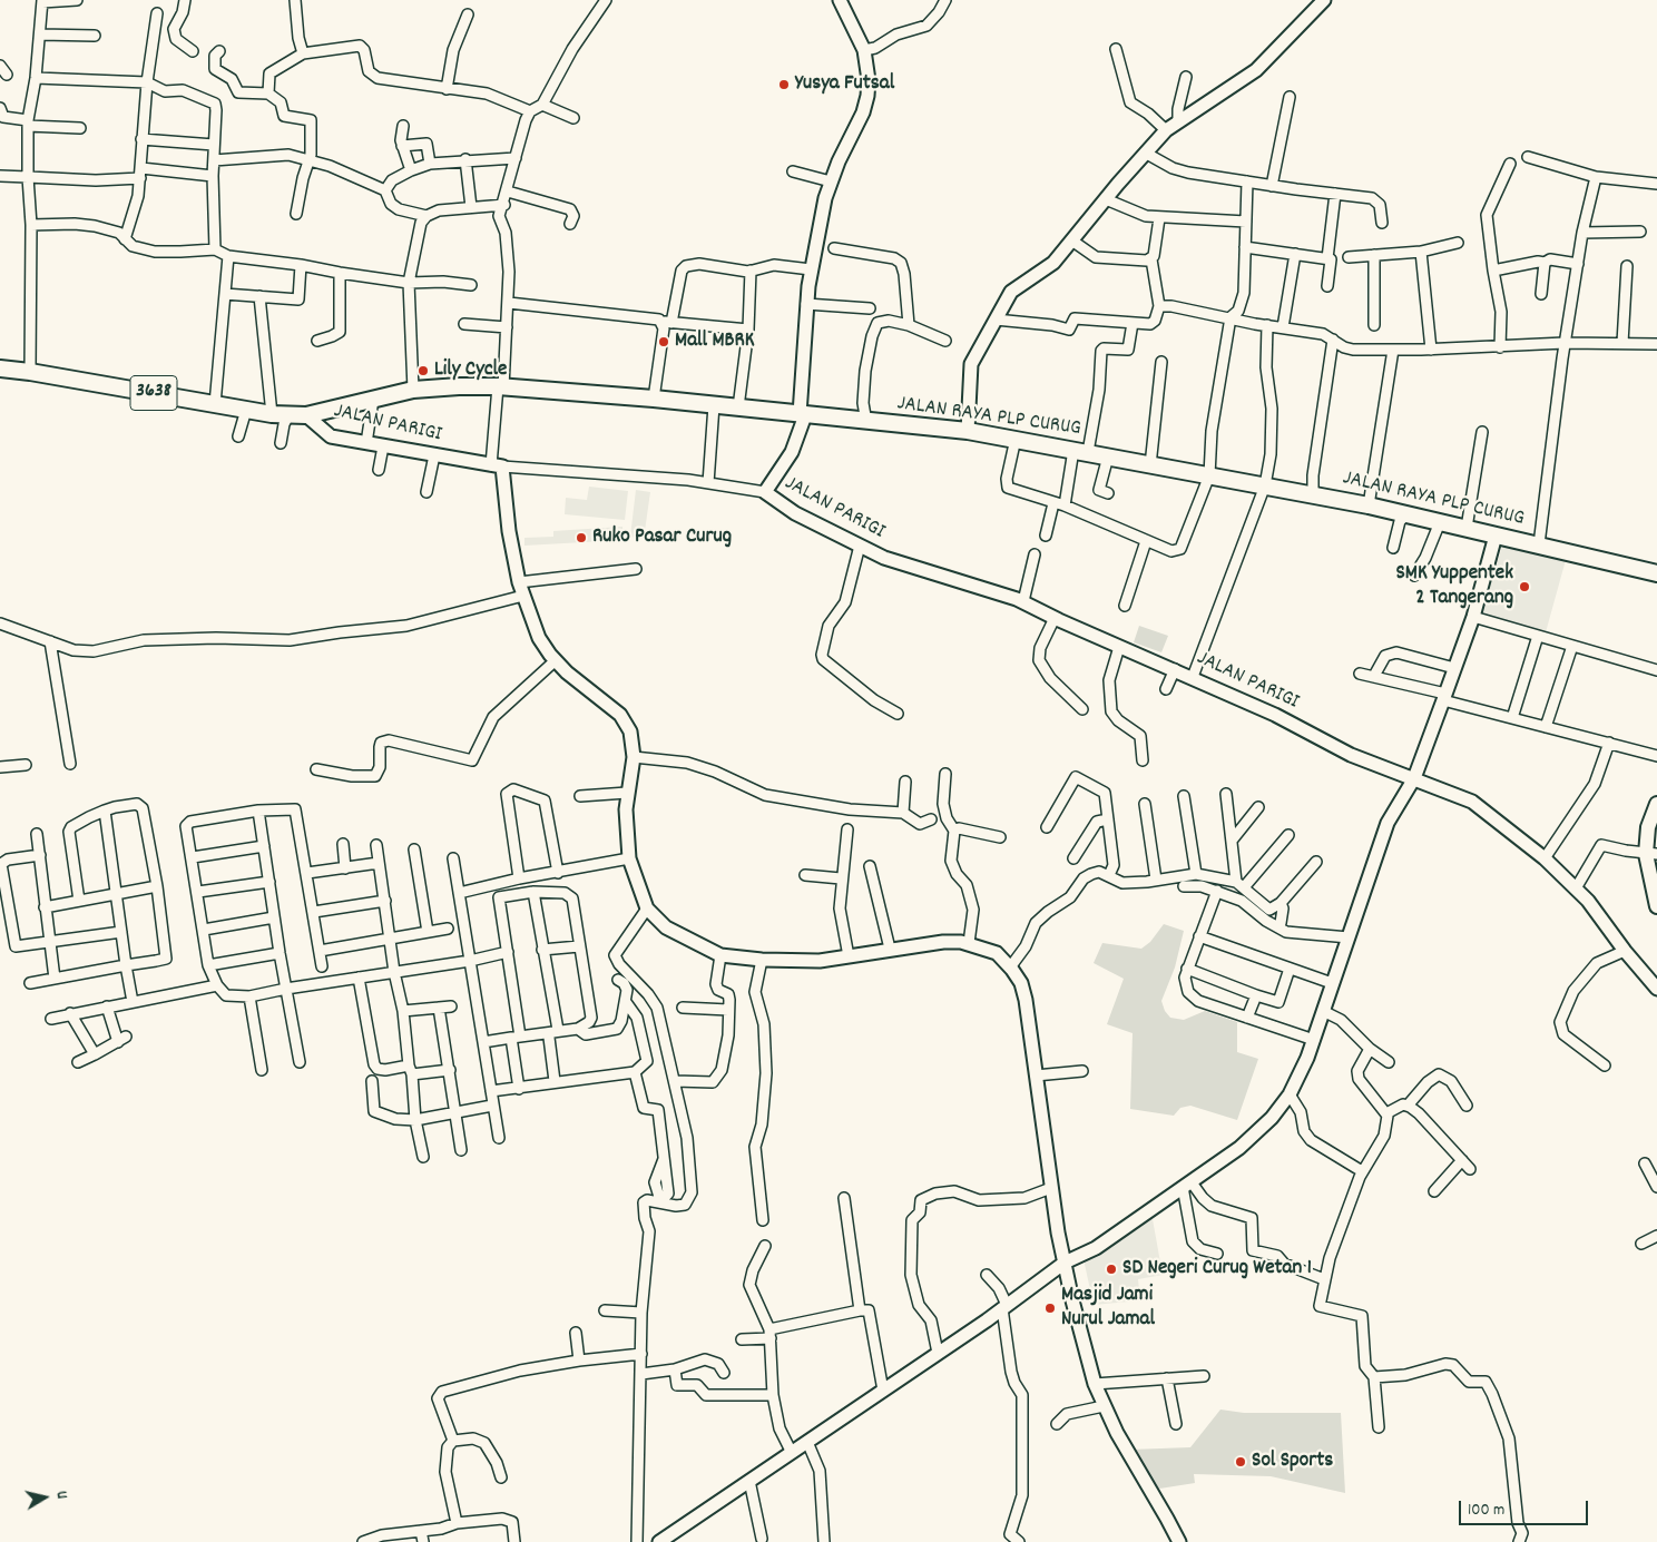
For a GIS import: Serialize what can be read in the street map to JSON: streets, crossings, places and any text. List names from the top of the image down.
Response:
{
  "streets": {
    "main road": ["3638", "JALAN RAYA PLP CURUG"],
    "street": ["JALAN PARIGI"]
  },
  "crossings": [
    ["3638", "JALAN RAYA PLP CURUG"],
    ["3638", "JALAN PARIGI"],
    ["JALAN RAYA PLP CURUG", "JALAN PARIGI"]
  ],
  "places": [
    "Yusya Futsal",
    "Mall MBRK",
    "Lily Cycle",
    "Ruko Pasar Curug",
    "SMK Yuppentek 2 Tangerang",
    "SD Negeri Curug Wetan 1",
    "Masjid Jami Nurul Jamal",
    "Sol Sports"
  ],
  "scale_bar": "100 m",
  "north": "right"
}
